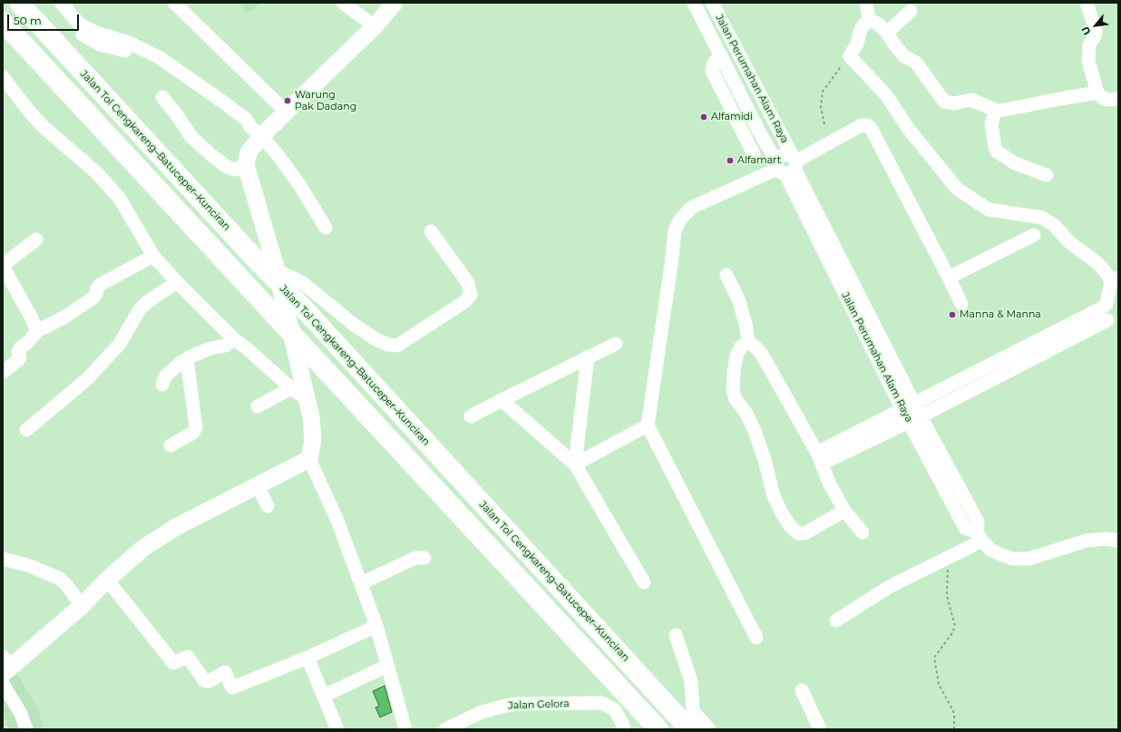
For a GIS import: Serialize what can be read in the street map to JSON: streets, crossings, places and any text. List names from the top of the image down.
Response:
{
  "streets": {
    "highway": ["Jalan Tol Cengkareng–Batuceper–Kunciran"],
    "street": ["Jalan Perumahan Alam Raya", "Jalan Gelora"]
  },
  "places": [
    "Warung Pak Dadang",
    "Alfamidi",
    "Alfamart",
    "Manna & Manna"
  ],
  "scale_bar": "50 m",
  "north": "bottom left"
}
